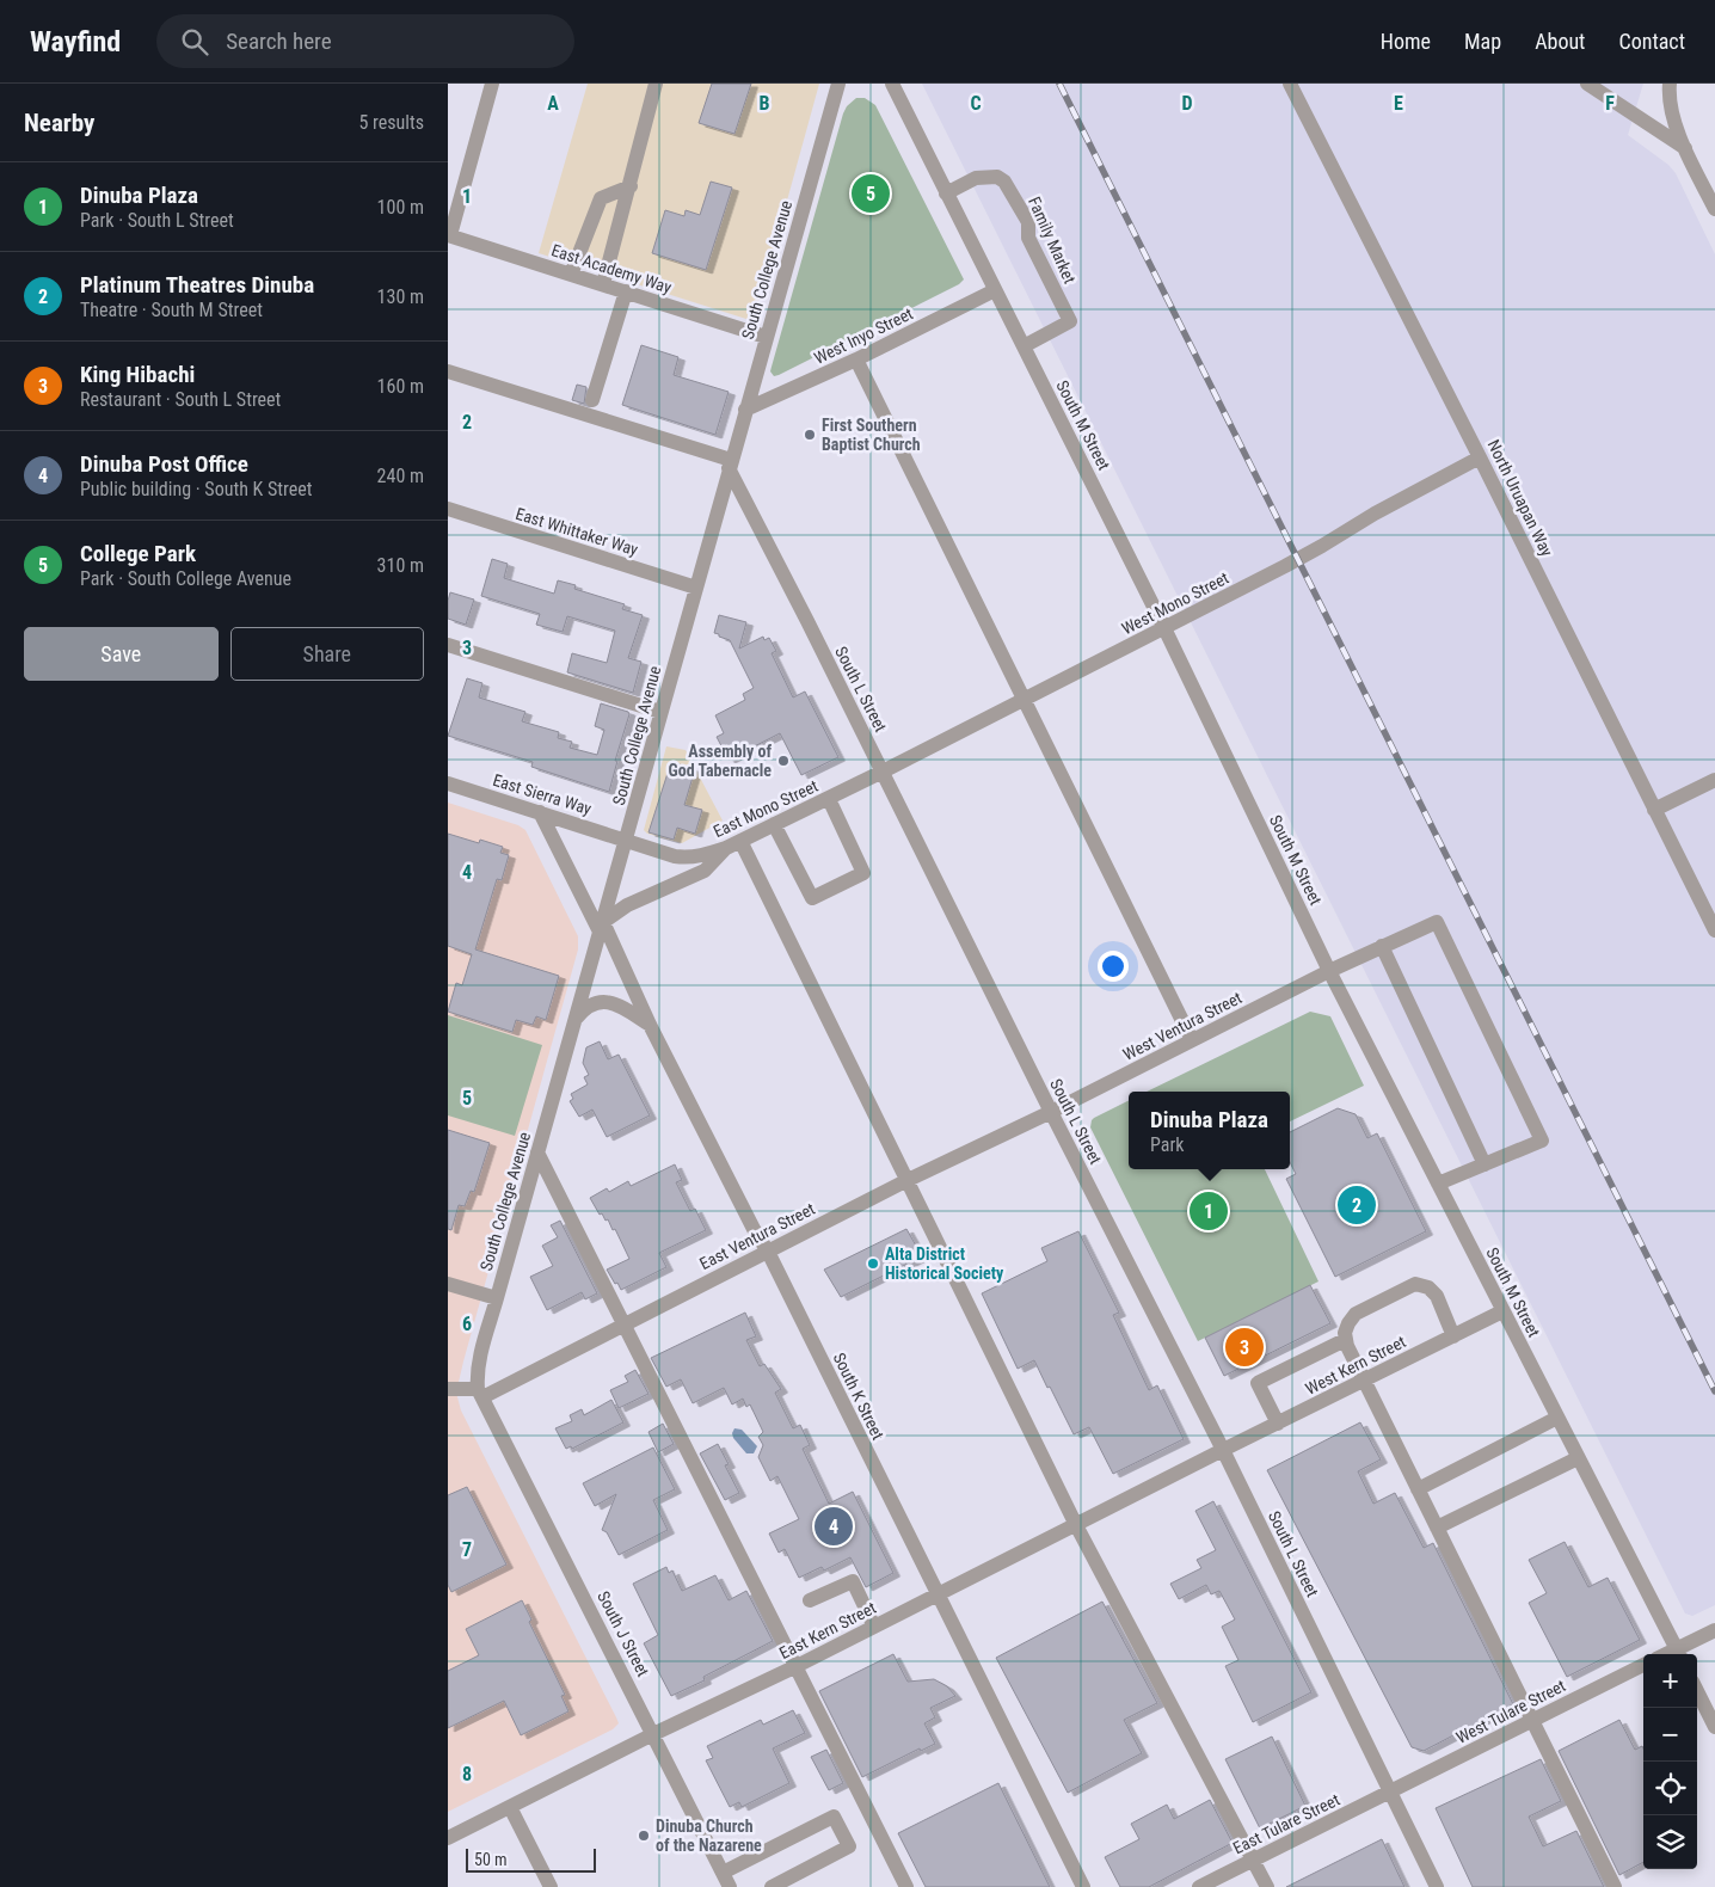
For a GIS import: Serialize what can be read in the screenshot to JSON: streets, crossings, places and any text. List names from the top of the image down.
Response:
{
  "streets": {
    "street": [
      "Family Market",
      "East Academy Way",
      "South College Avenue",
      "West Inyo Street",
      "South M Street",
      "North Uruapan Way",
      "East Whittaker Way",
      "West Mono Street",
      "South L Street",
      "East Sierra Way",
      "East Mono Street",
      "West Ventura Street",
      "East Ventura Street",
      "West Kern Street",
      "South K Street",
      "East Kern Street",
      "South J Street",
      "West Tulare Street",
      "East Tulare Street"
    ]
  },
  "crossings": [
    ["Family Market", "South M Street"],
    ["East Academy Way", "South College Avenue"],
    ["South College Avenue", "West Inyo Street"],
    ["South College Avenue", "East Whittaker Way"],
    ["South College Avenue", "South L Street"],
    ["South College Avenue", "East Sierra Way"],
    ["South College Avenue", "East Mono Street"],
    ["South College Avenue", "East Ventura Street"],
    ["South College Avenue", "South K Street"],
    ["South College Avenue", "South J Street"],
    ["West Inyo Street", "South M Street"],
    ["South M Street", "West Mono Street"],
    ["South M Street", "West Ventura Street"],
    ["South M Street", "West Kern Street"],
    ["North Uruapan Way", "West Mono Street"],
    ["West Mono Street", "South L Street"],
    ["West Mono Street", "East Mono Street"],
    ["South L Street", "East Mono Street"],
    ["South L Street", "West Ventura Street"],
    ["South L Street", "East Ventura Street"],
    ["South L Street", "West Kern Street"],
    ["South L Street", "East Kern Street"],
    ["South L Street", "West Tulare Street"],
    ["South L Street", "East Tulare Street"],
    ["East Sierra Way", "East Mono Street"],
    ["East Sierra Way", "South K Street"],
    ["West Ventura Street", "East Ventura Street"],
    ["East Ventura Street", "South K Street"],
    ["East Ventura Street", "South J Street"],
    ["West Kern Street", "East Kern Street"],
    ["South K Street", "East Kern Street"],
    ["East Kern Street", "South J Street"],
    ["West Tulare Street", "East Tulare Street"]
  ],
  "places": [
    "First Southern Baptist Church",
    "Assembly of God Tabernacle",
    "Alta District Historical Society",
    "Dinuba Church of the Nazarene"
  ],
  "scale_bar": "50 m",
  "page": {
    "header": "Wayfind",
    "search": "Search here",
    "nav": [
      "Home",
      "Map",
      "About",
      "Contact"
    ],
    "heading": ["Nearby", "5 results"],
    "list": [
      {
        "mark": "1",
        "name": "Dinuba Plaza",
        "note": "Park · South L Street",
        "value": "100 m"
      },
      {
        "mark": "2",
        "name": "Platinum Theatres Dinuba",
        "note": "Theatre · South M Street",
        "value": "130 m"
      },
      {
        "mark": "3",
        "name": "King Hibachi",
        "note": "Restaurant · South L Street",
        "value": "160 m"
      },
      {
        "mark": "4",
        "name": "Dinuba Post Office",
        "note": "Public building · South K Street",
        "value": "240 m"
      },
      {
        "mark": "5",
        "name": "College Park",
        "note": "Park · South College Avenue",
        "value": "310 m"
      }
    ],
    "pins": [
      "5",
      "2",
      "1",
      "3",
      "4"
    ],
    "buttons": ["Save", "Share"],
    "popup": ["Dinuba Plaza", "Park"],
    "map_buttons": ["+", "−"],
    "scale": "50 m"
  },
  "grid": {
    "columns": [
      "A",
      "B",
      "C",
      "D",
      "E",
      "F"
    ],
    "rows": [
      "1",
      "2",
      "3",
      "4",
      "5",
      "6",
      "7",
      "8"
    ]
  }
}
